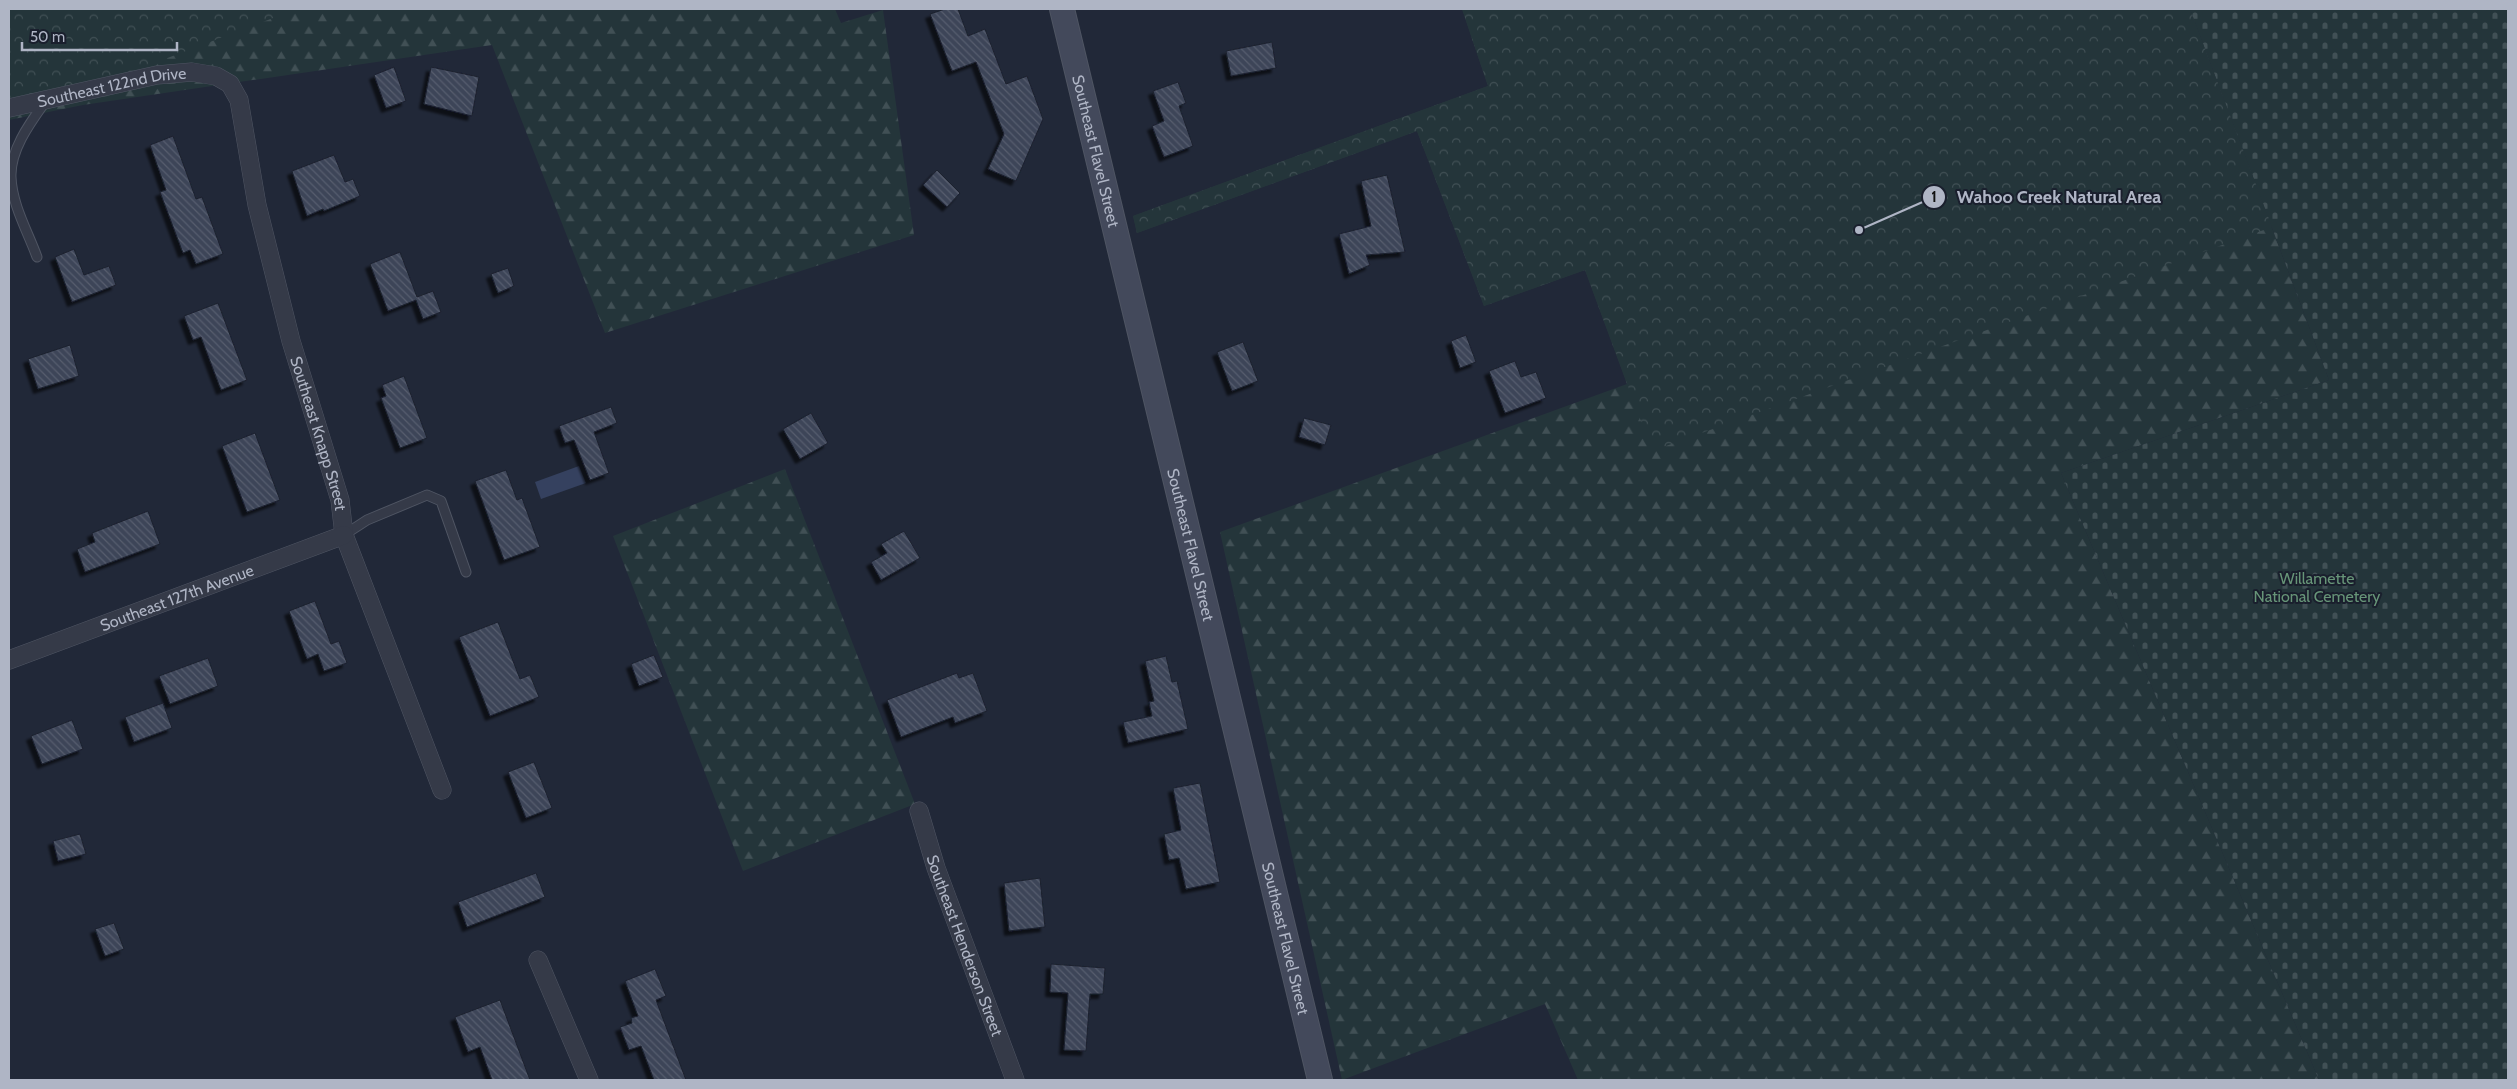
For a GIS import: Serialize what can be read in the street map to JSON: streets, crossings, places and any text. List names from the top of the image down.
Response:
{
  "streets": {
    "street": [
      "Southeast 122nd Drive",
      "Southeast Flavel Street",
      "Southeast Knapp Street",
      "Southeast 127th Avenue",
      "Southeast Henderson Street"
    ]
  },
  "crossings": [
    ["Southeast 122nd Drive", "Southeast Knapp Street"],
    ["Southeast Knapp Street", "Southeast 127th Avenue"]
  ],
  "parks": ["Willamette National Cemetery"],
  "places": ["Wahoo Creek Natural Area"],
  "scale_bar": "50 m"
}
